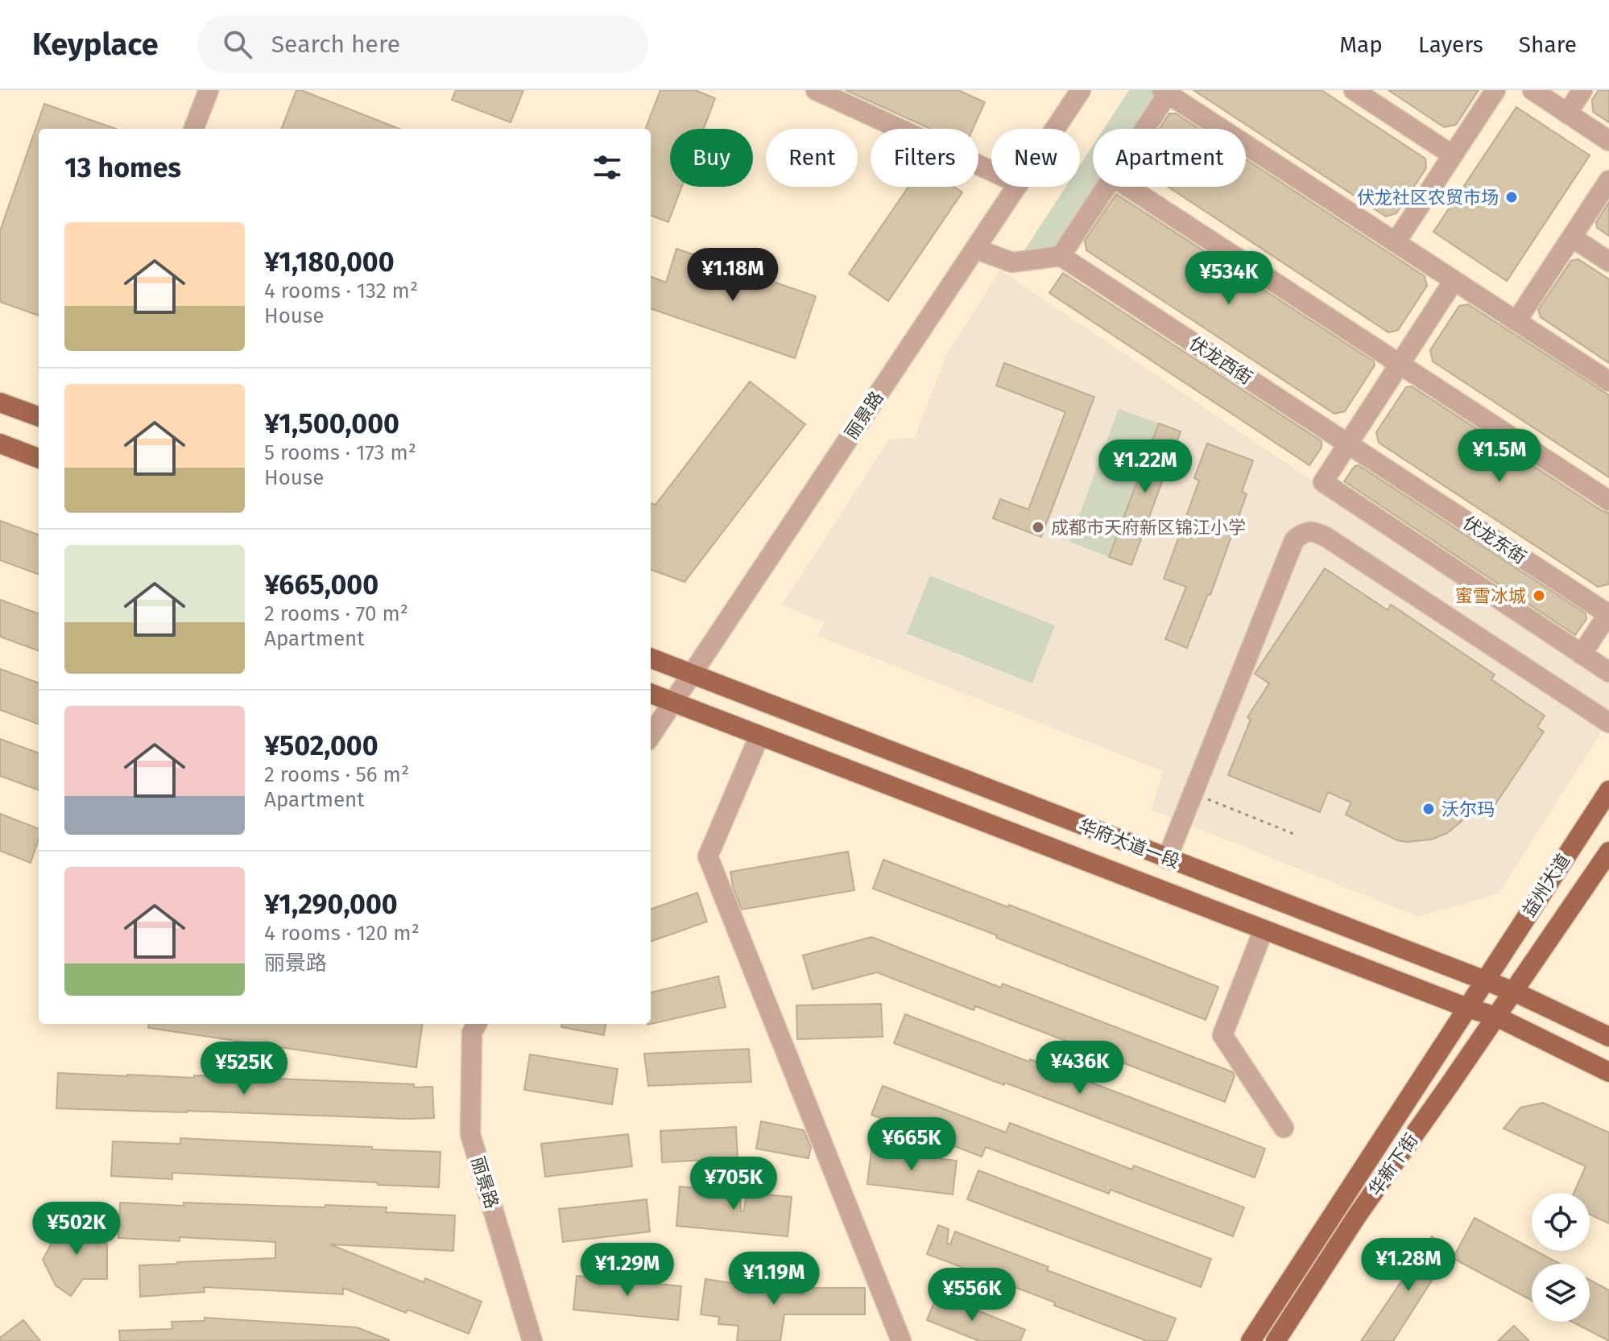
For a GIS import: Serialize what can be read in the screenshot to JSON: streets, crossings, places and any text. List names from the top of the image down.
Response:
{
  "streets": {
    "main road": ["华府大道一段", "益州大道", "华新下街"],
    "street": ["伏龙西街", "丽景路", "伏龙东街"]
  },
  "crossings": [
    ["伏龙西街", "伏龙东街"],
    ["丽景路", "华府大道一段"],
    ["华府大道一段", "益州大道"],
    ["华府大道一段", "华新下街"],
    ["益州大道", "华新下街"]
  ],
  "places": [
    "伏龙社区农贸市场",
    "成都市天府新区锦江小学",
    "蜜雪冰城",
    "沃尔玛"
  ],
  "page": {
    "header": "Keyplace",
    "search": "Search here",
    "nav": ["Map", "Layers", "Share"],
    "chip": [
      "Buy",
      "Rent",
      "Filters",
      "New",
      "Apartment"
    ],
    "heading": "13 homes",
    "list": [
      {
        "name": "¥1,180,000",
        "note": "4 rooms · 132 m² · House"
      },
      {
        "name": "¥1,500,000",
        "note": "5 rooms · 173 m² · House"
      },
      {
        "name": "¥665,000",
        "note": "2 rooms · 70 m² · Apartment"
      },
      {
        "name": "¥502,000",
        "note": "2 rooms · 56 m² · Apartment"
      },
      {
        "name": "¥1,290,000",
        "note": "4 rooms · 120 m² · 丽景路"
      }
    ],
    "price": [
      "¥1.18M",
      "¥534K",
      "¥1.5M",
      "¥1.22M",
      "¥436K",
      "¥525K",
      "¥665K",
      "¥705K",
      "¥502K",
      "¥1.28M",
      "¥1.29M",
      "¥1.19M",
      "¥556K"
    ]
  }
}
